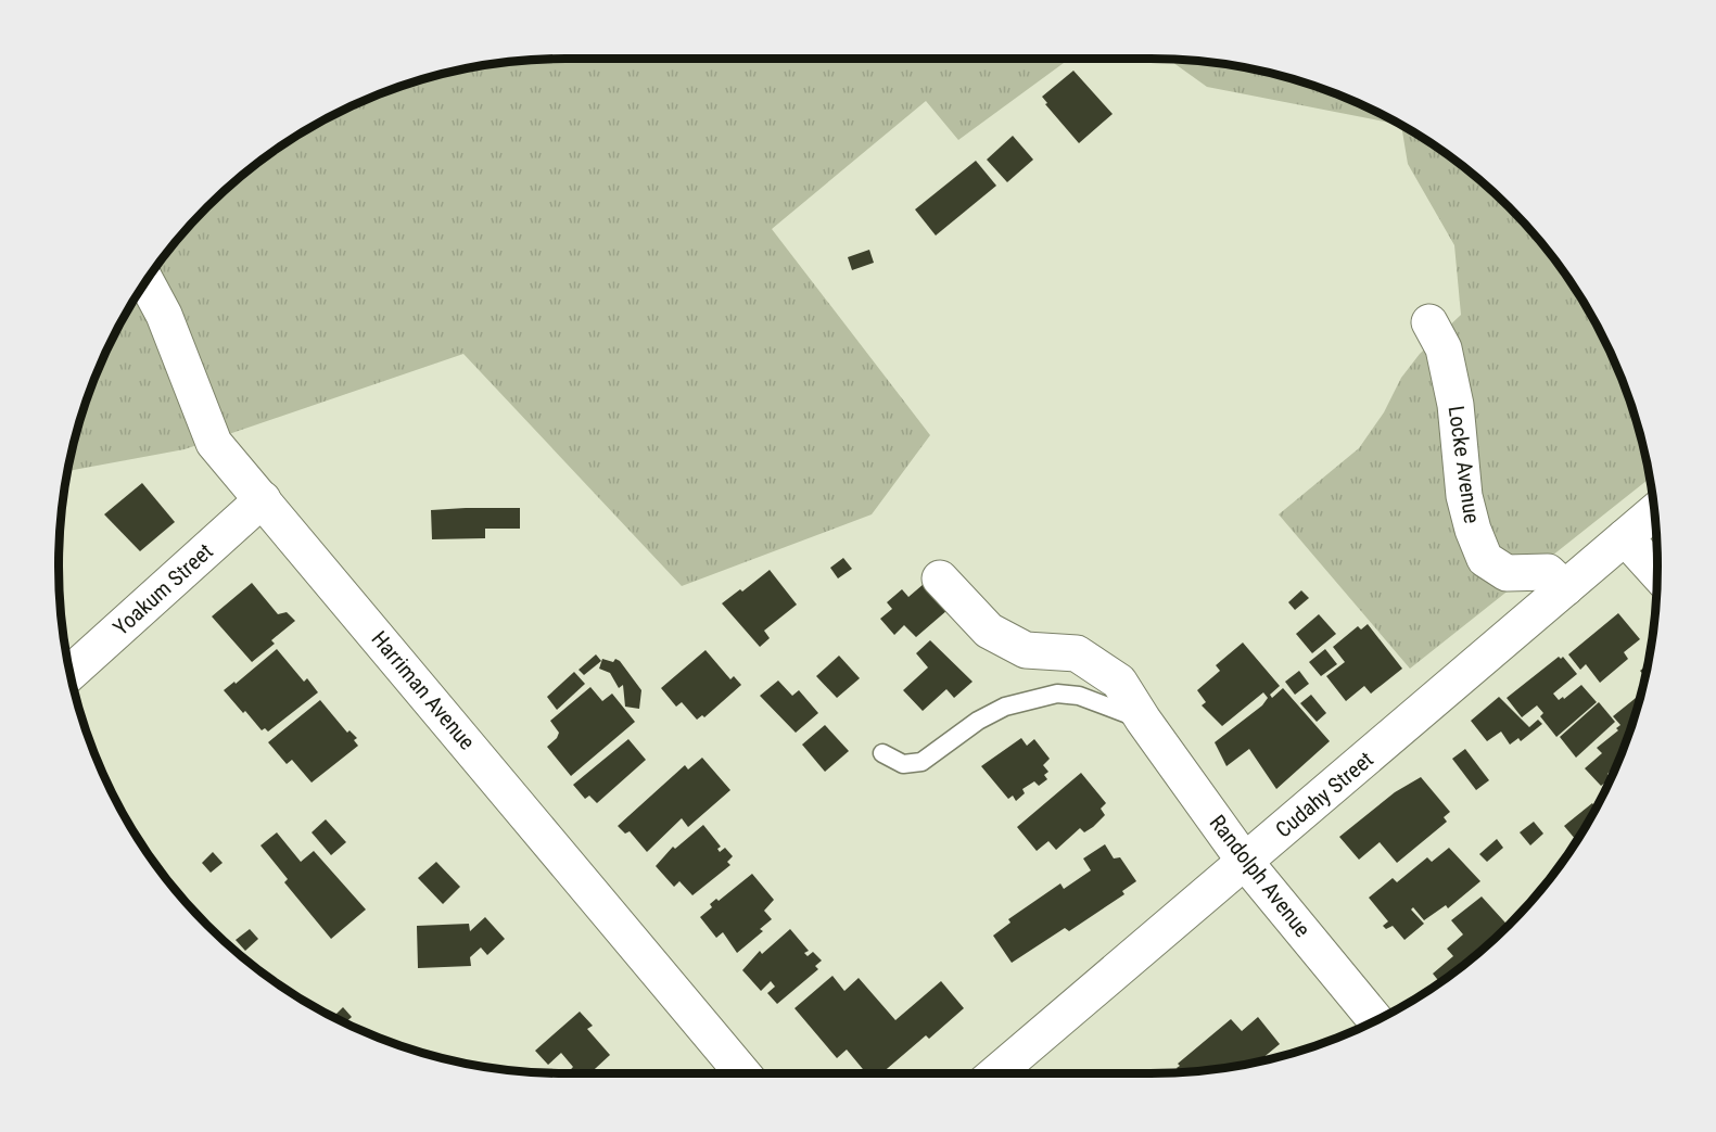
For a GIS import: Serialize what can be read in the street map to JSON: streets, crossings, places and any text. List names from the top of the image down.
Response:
{
  "streets": {
    "street": [
      "Locke Avenue",
      "Yoakum Street",
      "Harriman Avenue",
      "Cudahy Street",
      "Randolph Avenue"
    ]
  },
  "crossings": [
    ["Locke Avenue", "Cudahy Street"],
    ["Yoakum Street", "Harriman Avenue"],
    ["Cudahy Street", "Randolph Avenue"]
  ]
}
